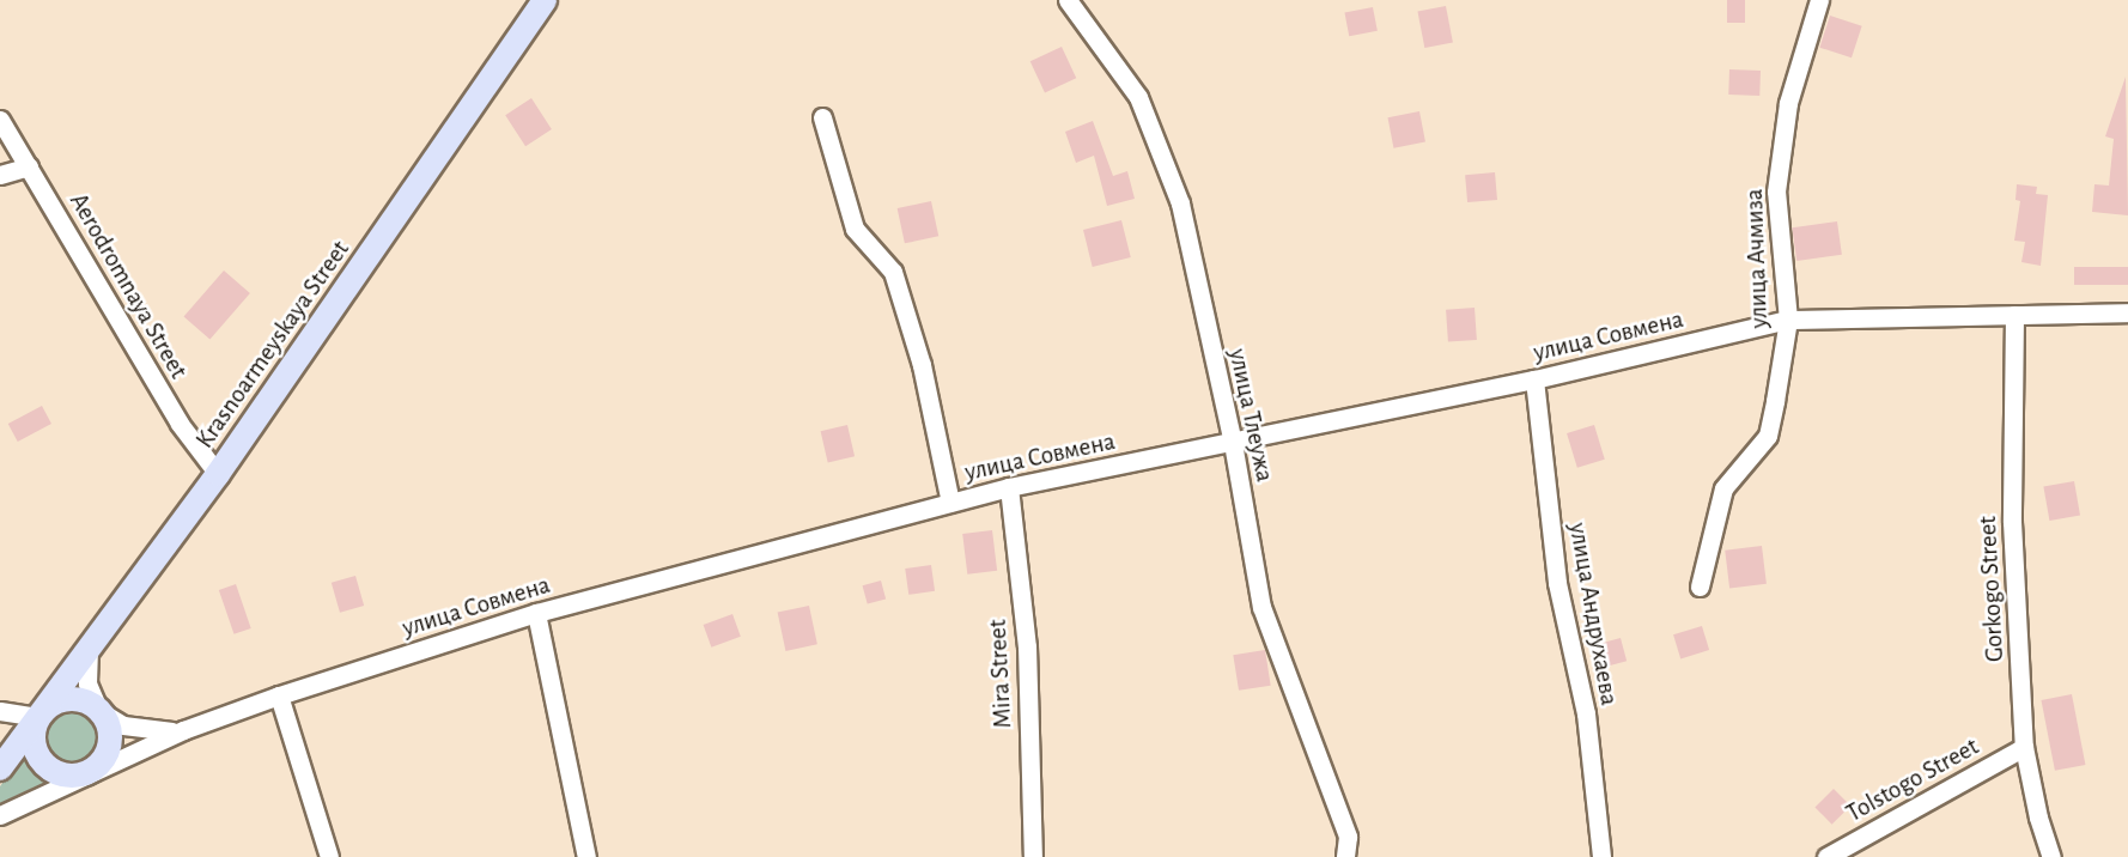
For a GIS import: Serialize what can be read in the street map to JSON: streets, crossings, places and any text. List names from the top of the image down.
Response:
{
  "streets": {
    "main road": ["Krasnoarmeyskaya Street"],
    "street": [
      "улица Ачмиза",
      "Aerodromnaya Street",
      "улица Совмена",
      "улица Тлеужа",
      "Gorkogo Street",
      "улица Андрухаева",
      "Mira Street",
      "Tolstogo Street"
    ]
  },
  "crossings": [
    ["улица Ачмиза", "улица Совмена"],
    ["Aerodromnaya Street", "Krasnoarmeyskaya Street"],
    ["улица Совмена", "Krasnoarmeyskaya Street"],
    ["улица Совмена", "улица Тлеужа"],
    ["улица Совмена", "Gorkogo Street"],
    ["улица Совмена", "улица Андрухаева"],
    ["улица Совмена", "Mira Street"],
    ["Gorkogo Street", "Tolstogo Street"]
  ]
}
